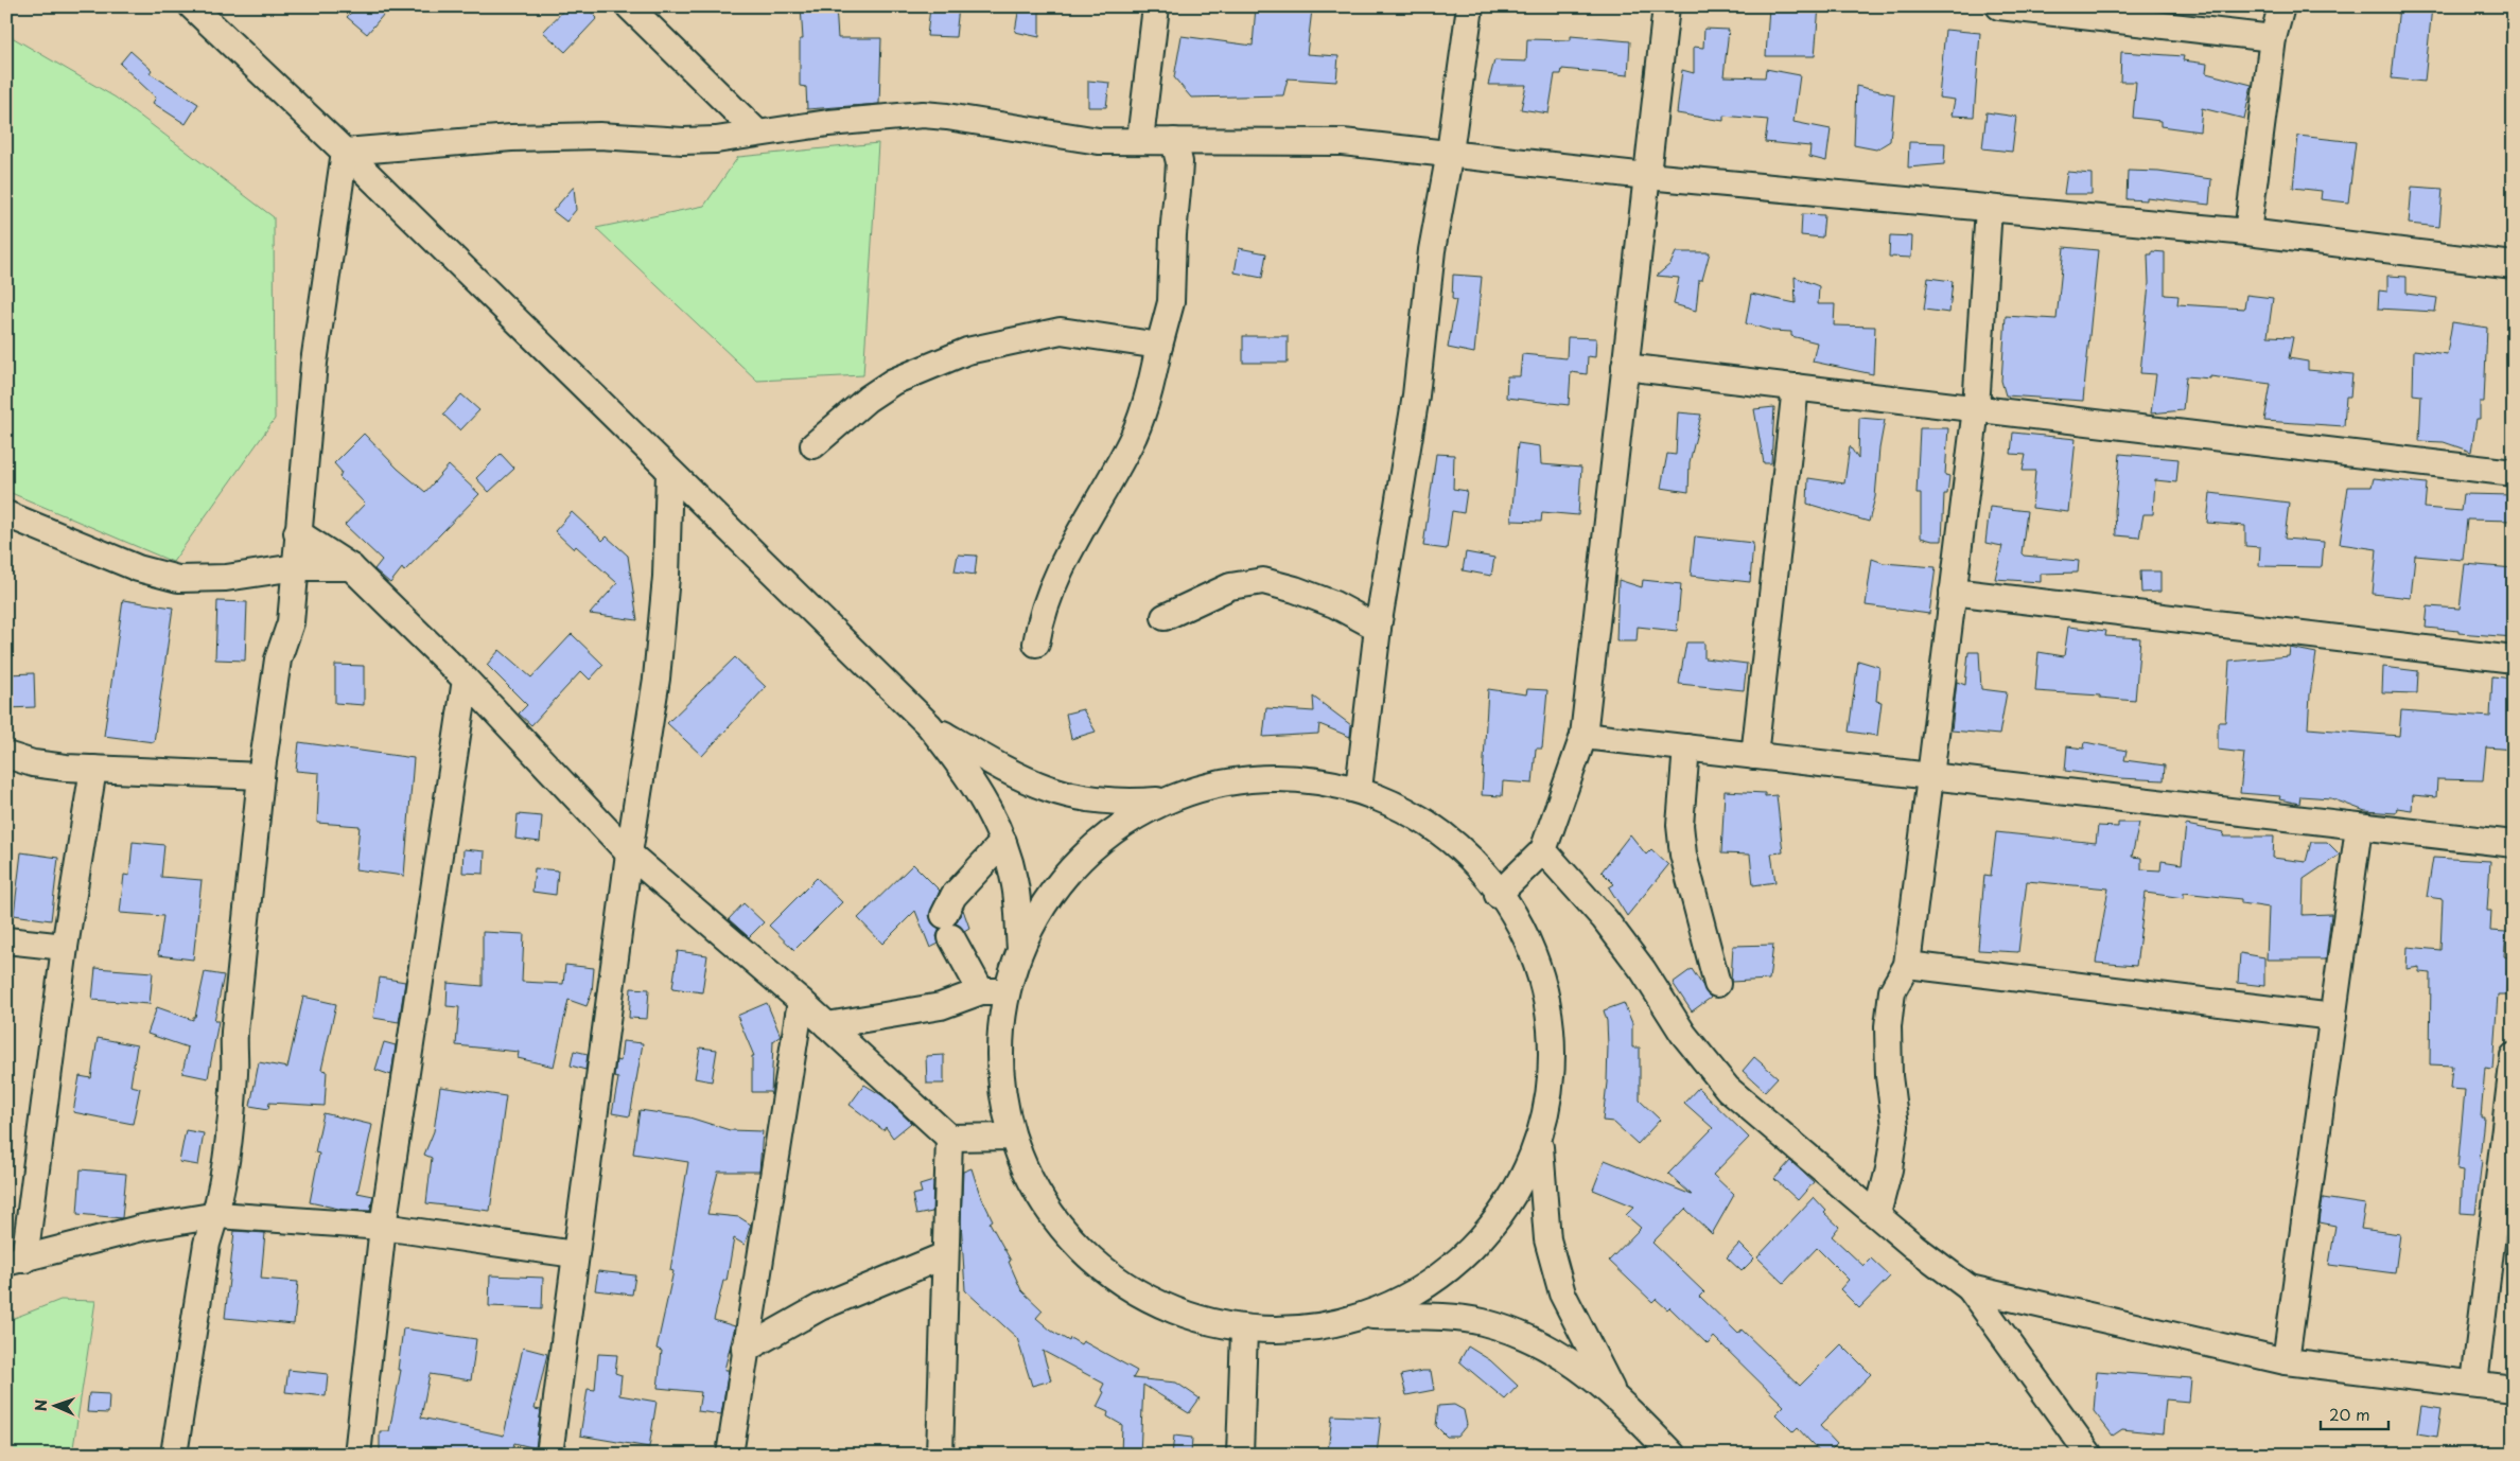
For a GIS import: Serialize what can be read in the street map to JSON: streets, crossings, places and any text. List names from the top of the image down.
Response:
{
  "scale_bar": "20 m",
  "north": "left"
}
